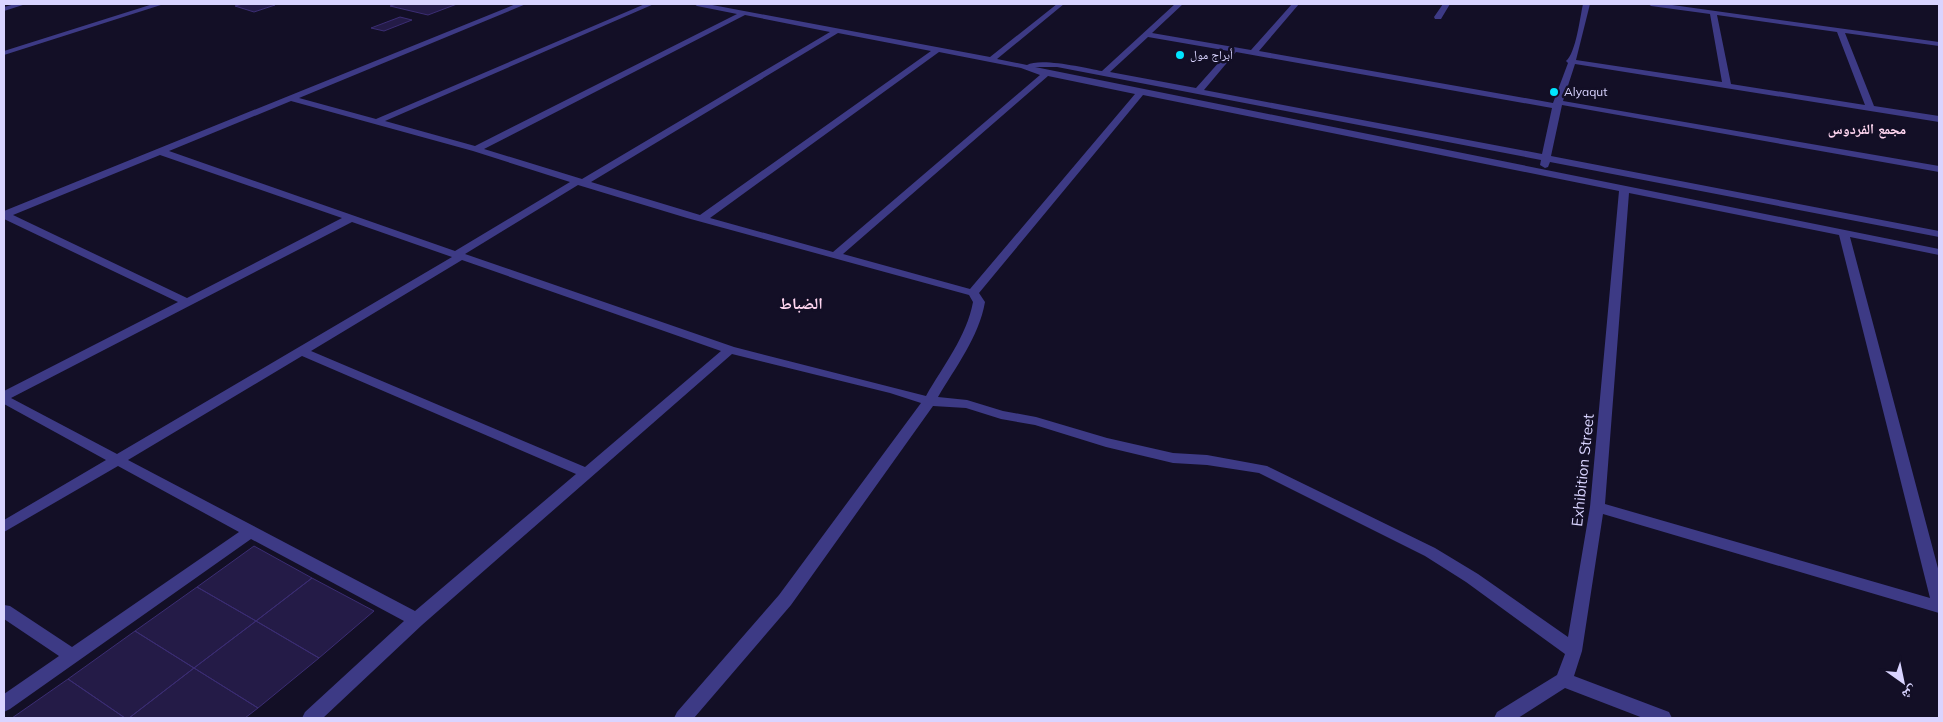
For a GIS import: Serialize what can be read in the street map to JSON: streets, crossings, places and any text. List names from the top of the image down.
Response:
{
  "streets": {
    "street": ["Exhibition Street"]
  },
  "districts": ["مجمع الفردوس", "الضباط"],
  "places": ["أبراج مول", "Alyaqut"],
  "north": "bottom right"
}
